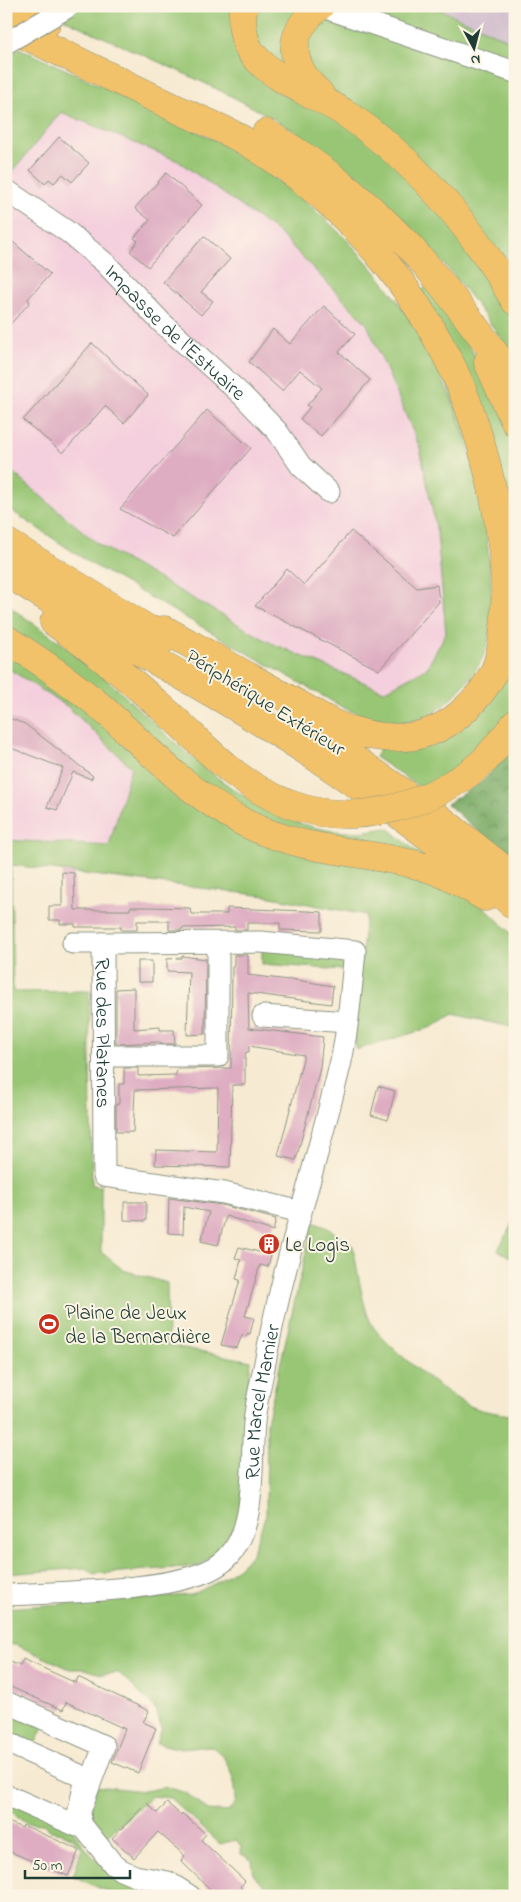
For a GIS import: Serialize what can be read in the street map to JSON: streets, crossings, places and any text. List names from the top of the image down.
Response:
{
  "streets": {
    "highway": ["Périphérique Extérieur"],
    "street": ["Impasse de l'Estuaire", "Rue des Platanes", "Rue Marcel Marnier"]
  },
  "crossings": [
    ["Rue des Platanes", "Rue Marcel Marnier"]
  ],
  "places": {
    "building": ["Le Logis"],
    "sports": ["Plaine de Jeux de la Bernardière"]
  },
  "scale_bar": "50 m",
  "north": "bottom"
}
